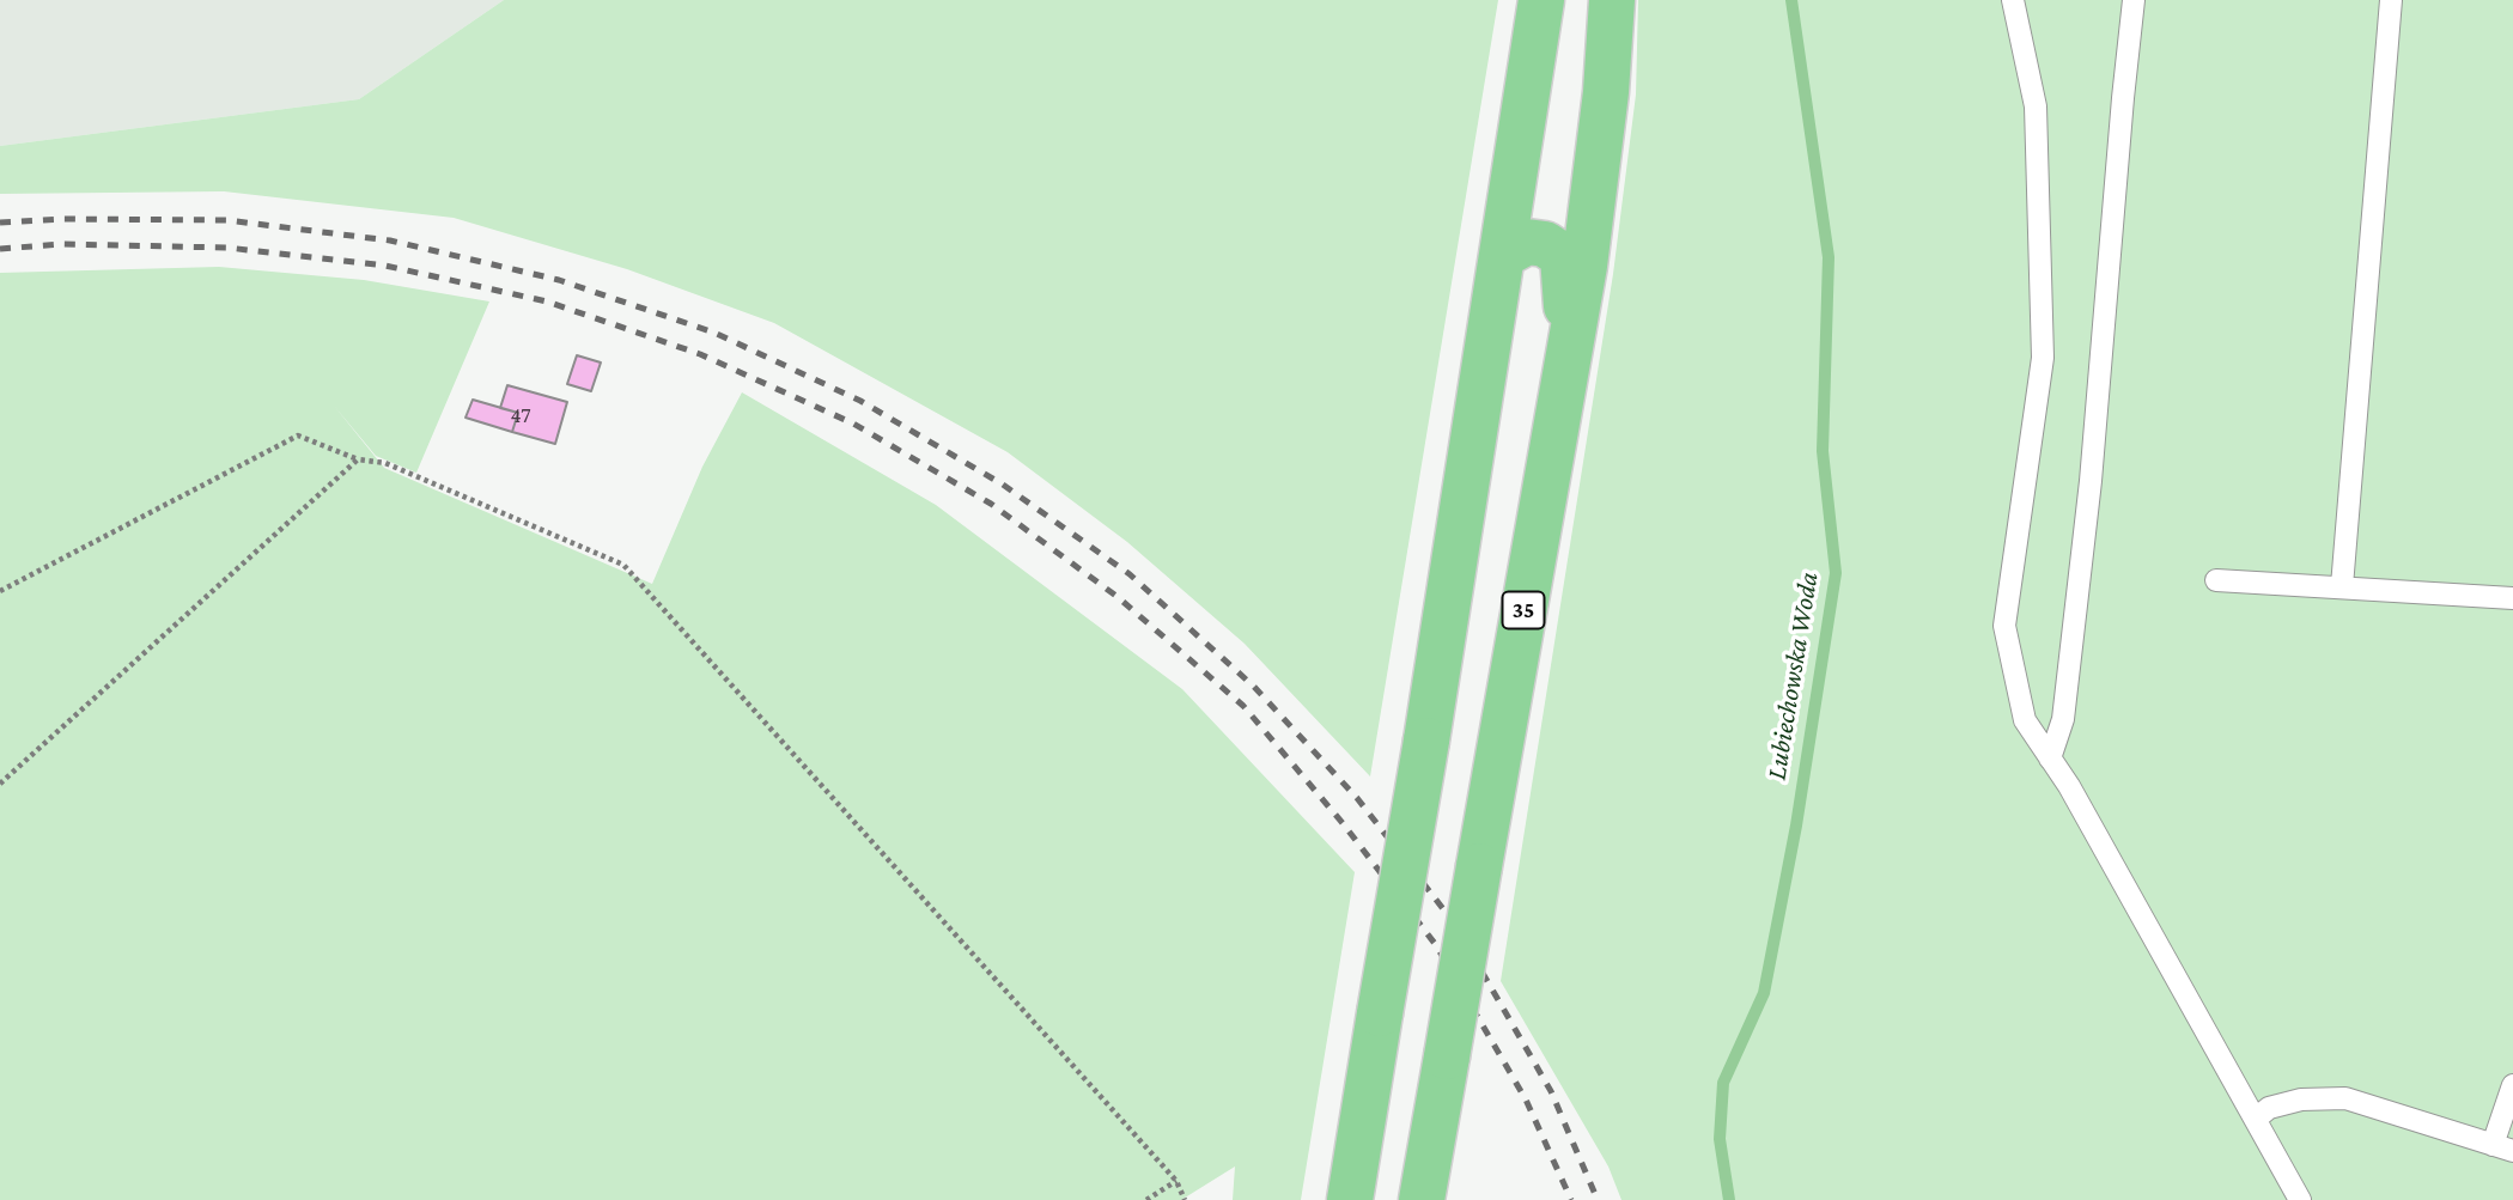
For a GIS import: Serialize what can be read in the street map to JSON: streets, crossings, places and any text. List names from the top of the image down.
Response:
{
  "streets": {
    "main road": ["35"]
  },
  "water": ["Lubiechowska Woda"],
  "house_numbers": ["47"]
}
